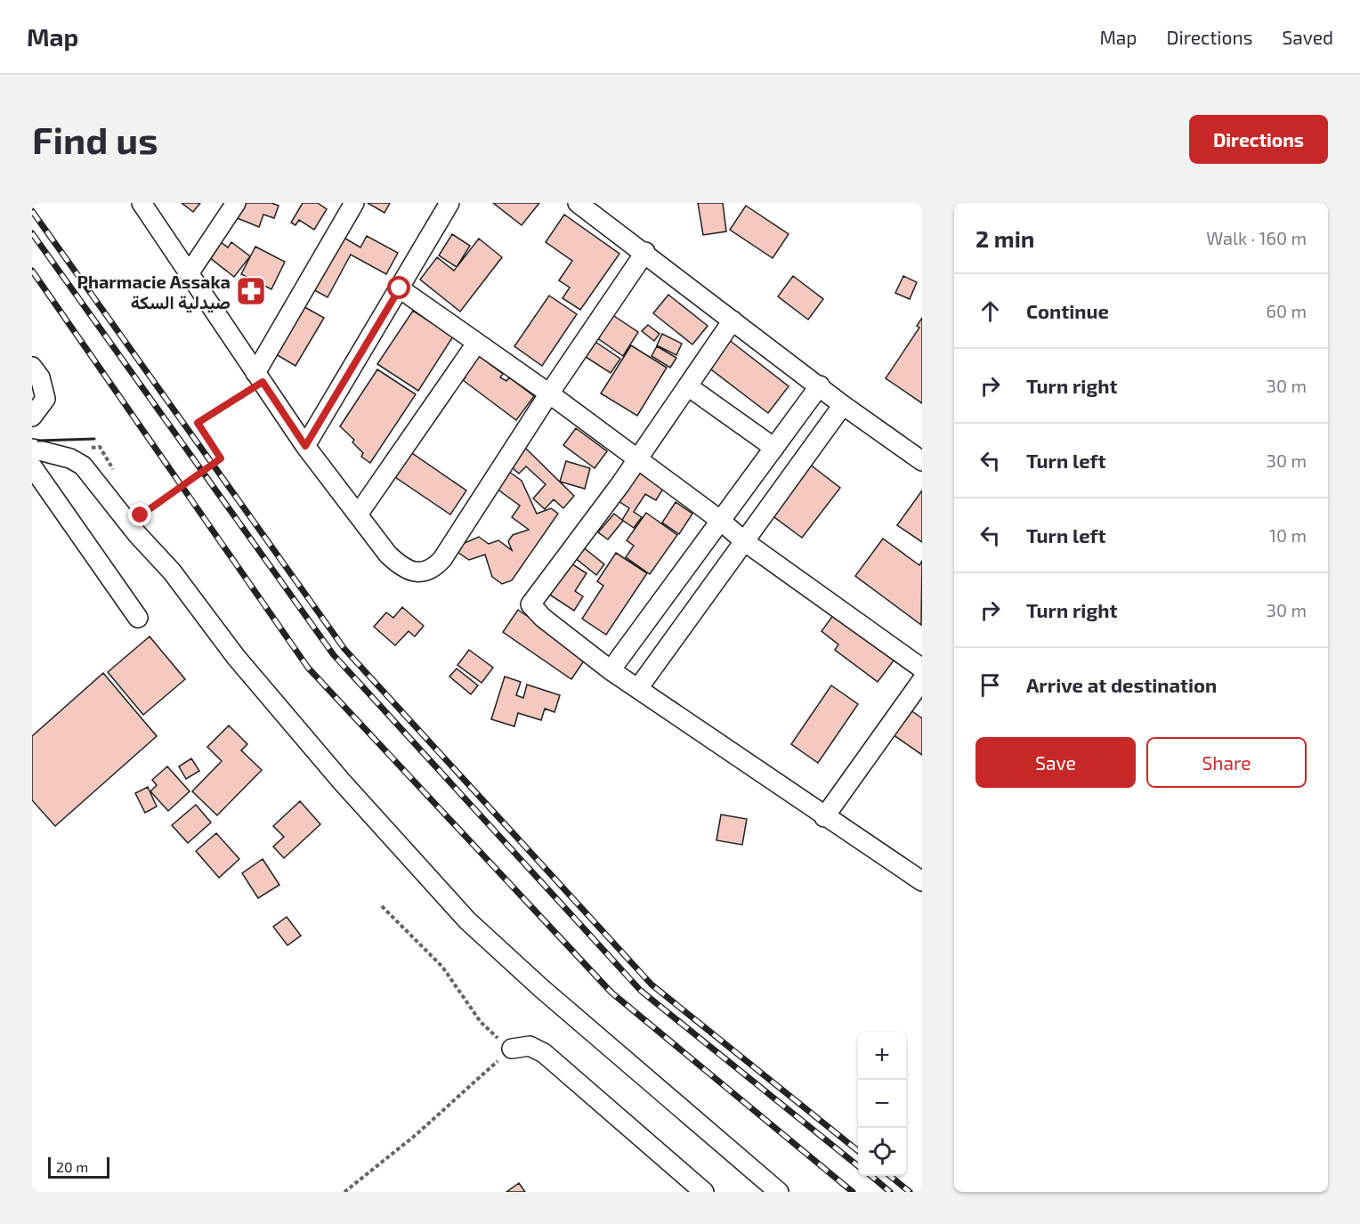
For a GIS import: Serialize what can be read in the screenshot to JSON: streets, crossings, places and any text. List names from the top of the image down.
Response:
{
  "places": {
    "pharmacy": ["Pharmacie Assaka صيدلية السكة"]
  },
  "scale_bar": "20 m",
  "page": {
    "header": "Map",
    "nav": ["Map", "Directions", "Saved"],
    "buttons": [
      "Directions",
      ["Save", "Share"]
    ],
    "title": "Find us",
    "heading": ["2 min", "Walk · 160 m"],
    "list": [
      ["Continue", "60 m"],
      ["Turn right", "30 m"],
      ["Turn left", "30 m"],
      ["Turn left", "10 m"],
      ["Turn right", "30 m"],
      "Arrive at destination"
    ],
    "map_buttons": ["+", "−"],
    "scale": "20 m"
  }
}
